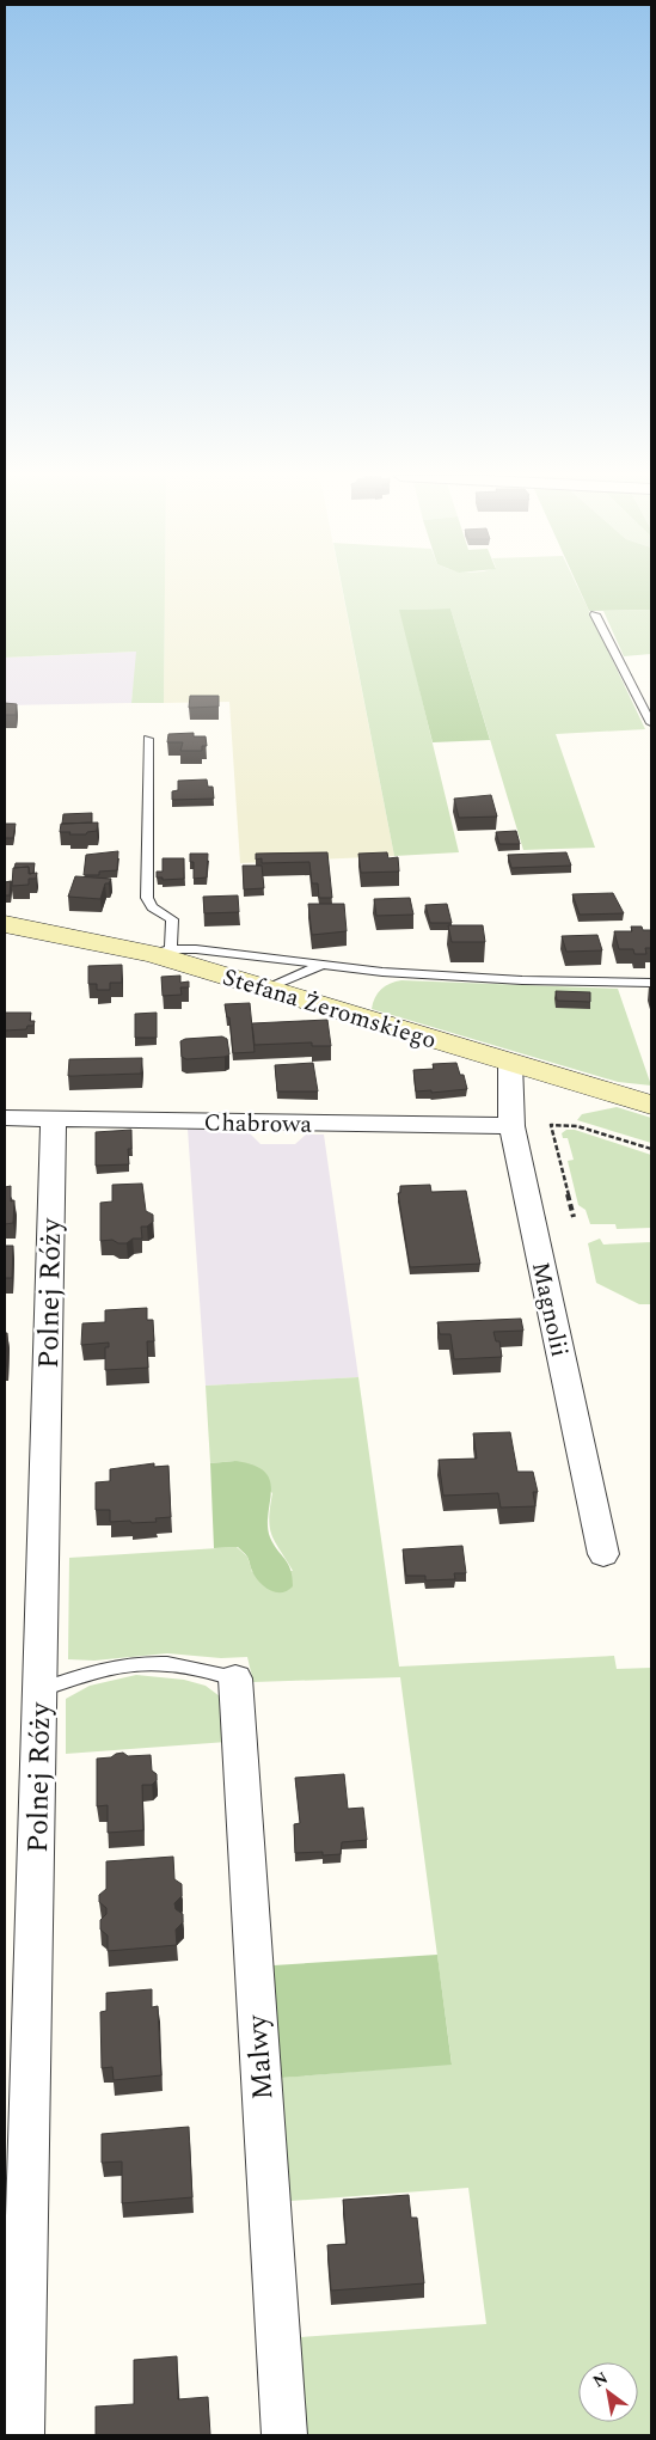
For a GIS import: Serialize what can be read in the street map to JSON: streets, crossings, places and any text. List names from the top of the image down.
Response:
{
  "streets": {
    "street": [
      "Stefana Żeromskiego",
      "Chabrowa",
      "Polnej Róży",
      "Magnolii",
      "Malwy"
    ]
  },
  "crossings": [
    ["Stefana Żeromskiego", "Magnolii"],
    ["Chabrowa", "Polnej Róży"],
    ["Chabrowa", "Magnolii"]
  ],
  "north": "top left"
}
